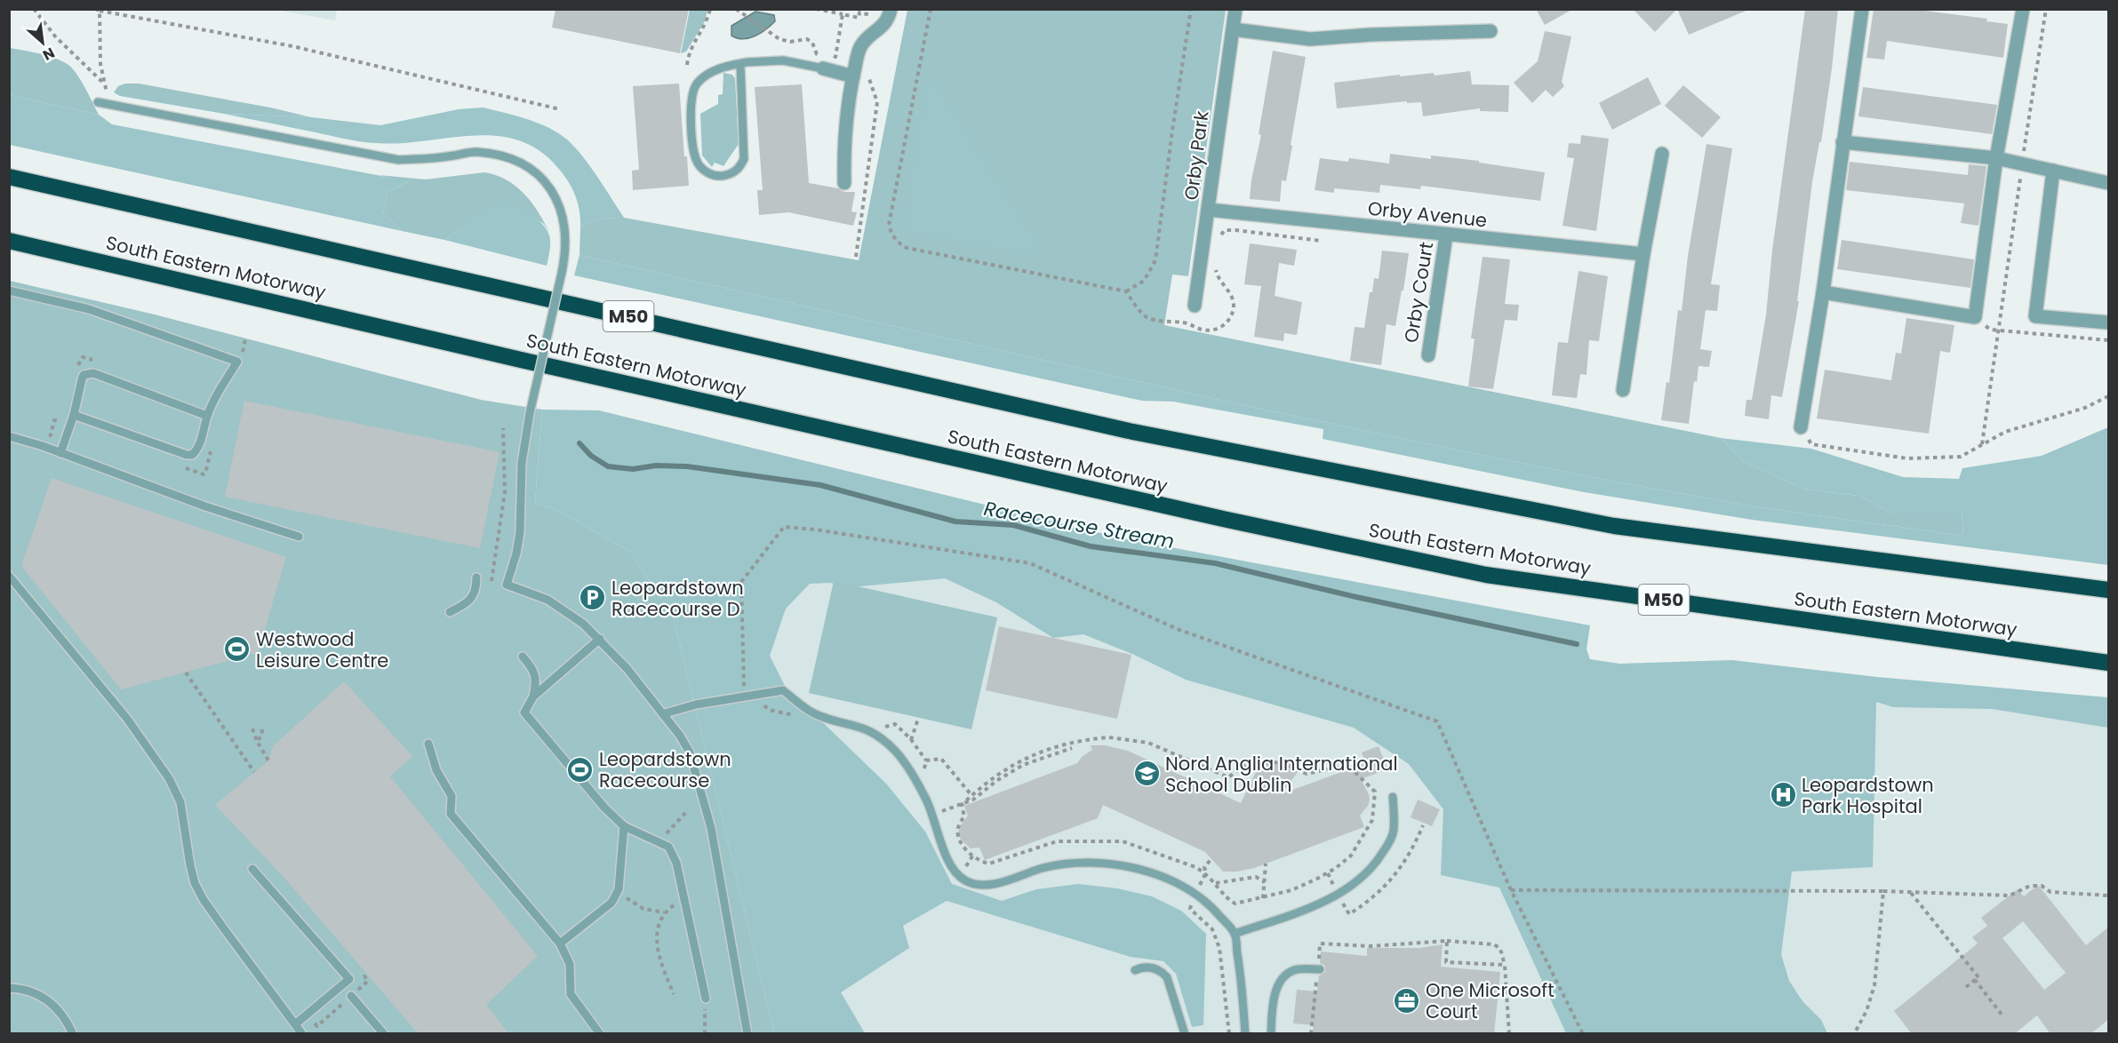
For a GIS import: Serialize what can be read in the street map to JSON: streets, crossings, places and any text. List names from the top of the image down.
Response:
{
  "streets": {
    "highway": ["South Eastern Motorway", "M50"],
    "street": ["Orby Park", "Orby Avenue", "Orby Court"]
  },
  "crossings": [
    ["Orby Park", "Orby Avenue"],
    ["Orby Avenue", "Orby Court"]
  ],
  "water": ["Racecourse Stream"],
  "places": {
    "parking": ["Leopardstown Racecourse D"],
    "sports": ["Westwood Leisure Centre", "Leopardstown Racecourse"],
    "school or university": ["Nord Anglia International School Dublin"],
    "hospital": ["Leopardstown Park Hospital"],
    "office": ["One Microsoft Court"]
  },
  "north": "bottom right"
}
